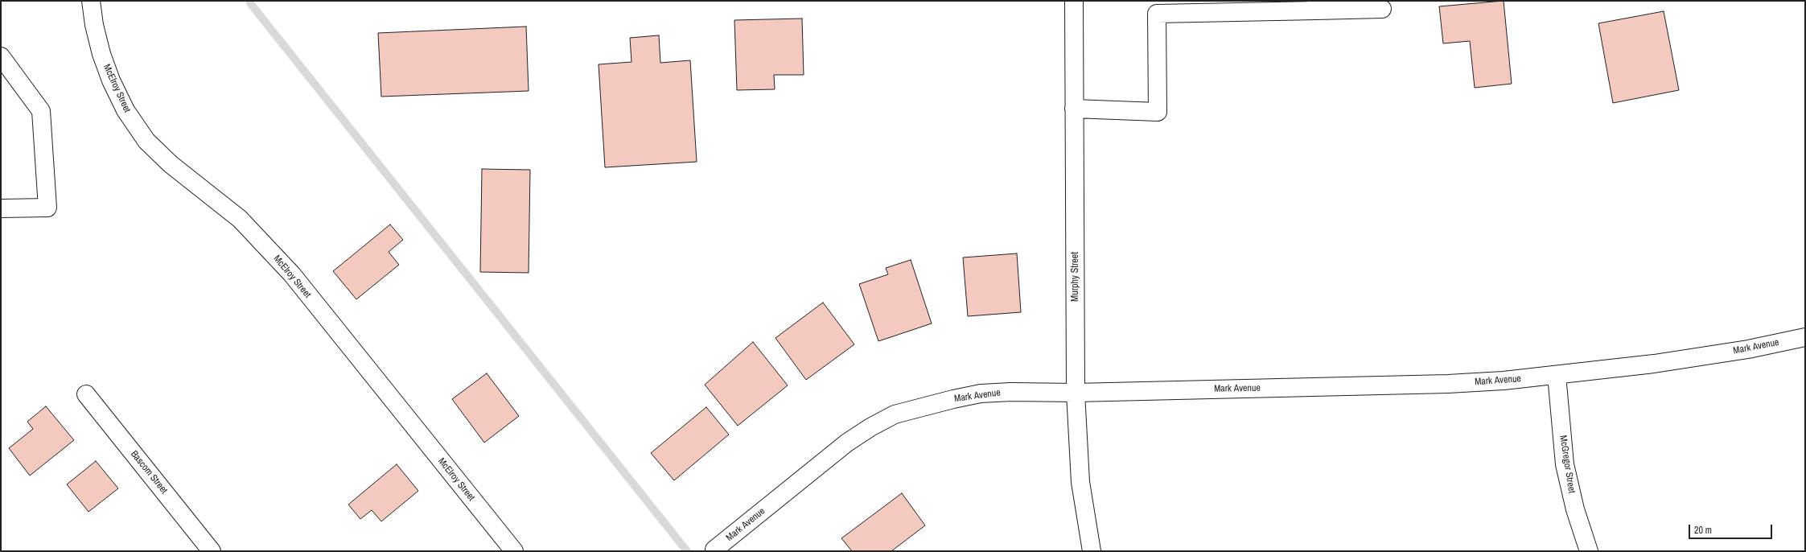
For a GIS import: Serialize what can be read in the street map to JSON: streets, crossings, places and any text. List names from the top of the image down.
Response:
{
  "streets": {
    "street": [
      "McElroy Street",
      "Murphy Street",
      "Mark Avenue",
      "McGregor Street",
      "Bascom Street"
    ]
  },
  "crossings": [
    ["Murphy Street", "Mark Avenue"],
    ["Mark Avenue", "McGregor Street"]
  ],
  "scale_bar": "20 m"
}
